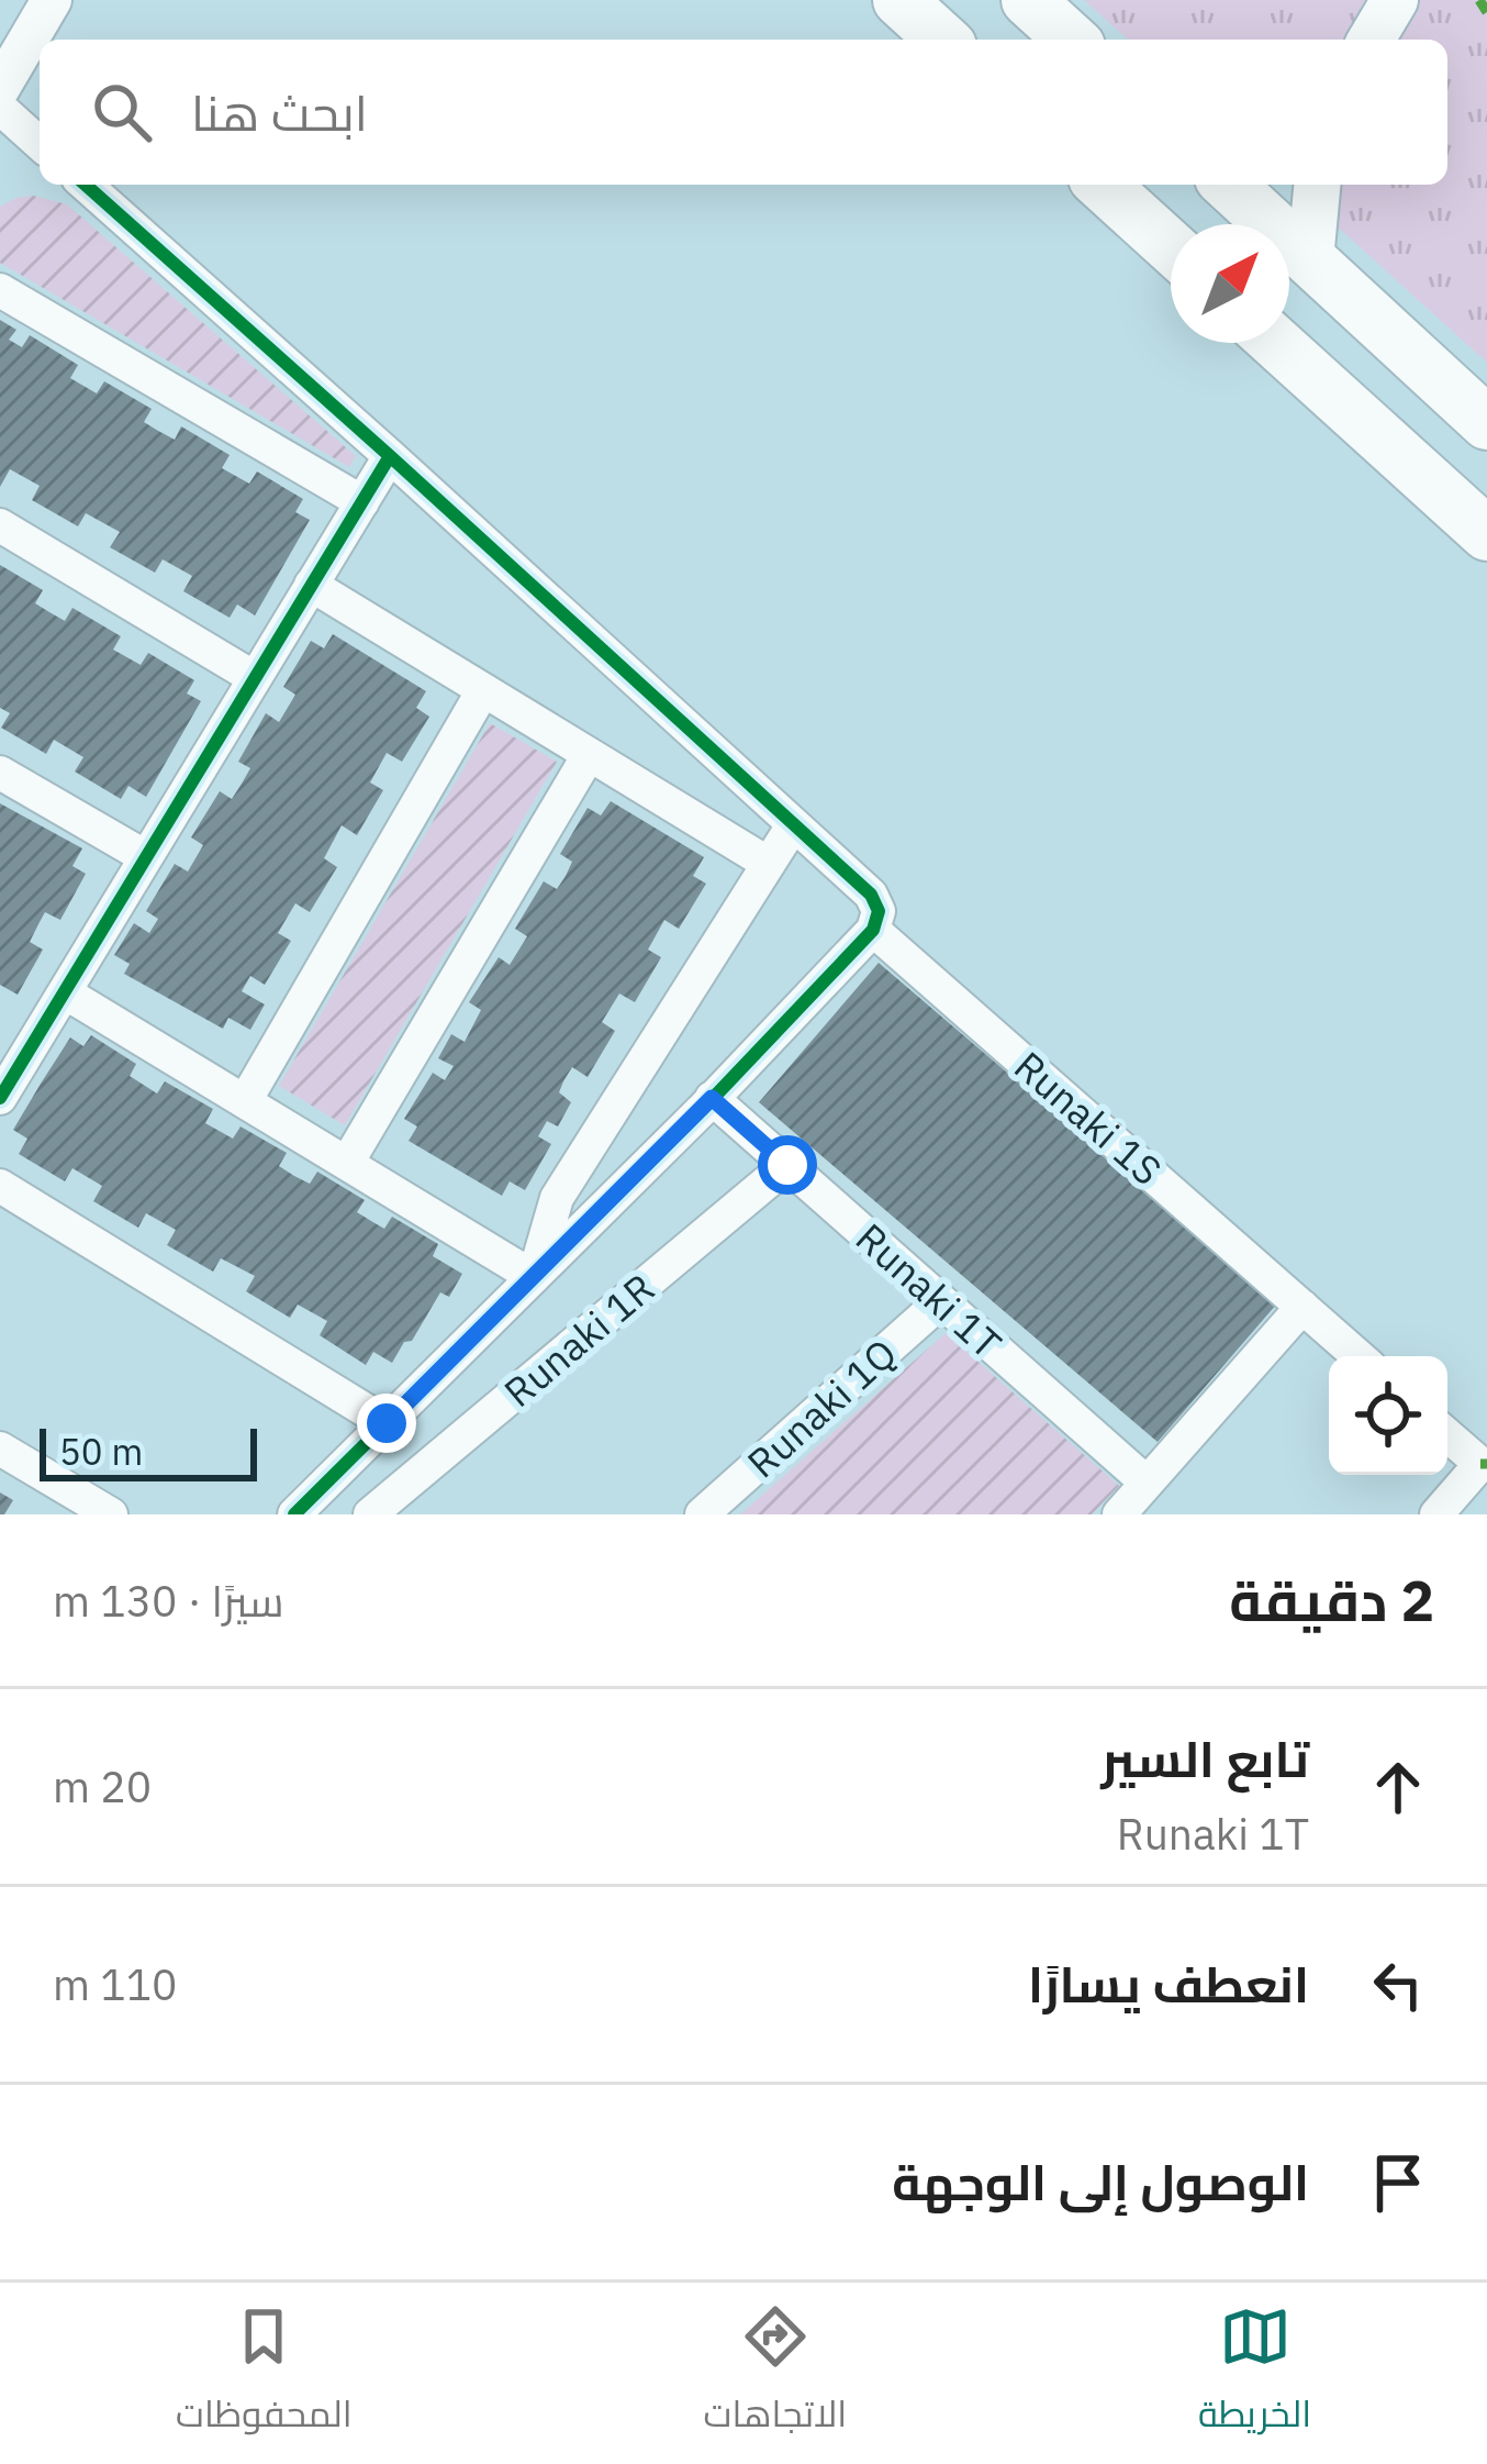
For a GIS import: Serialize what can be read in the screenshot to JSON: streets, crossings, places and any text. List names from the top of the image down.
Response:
{
  "streets": {
    "street": [
      "Runaki 1S",
      "Runaki 1T",
      "Runaki 1R",
      "Runaki 1Q"
    ]
  },
  "crossings": [
    ["Runaki 1T", "Runaki 1R"],
    ["Runaki 1T", "Runaki 1Q"]
  ],
  "scale_bar": "50 m",
  "north": "top right",
  "page": {
    "search": "ابحث هنا",
    "scale": "50 m",
    "heading": ["2 دقيقة", "سيرًا · 130 m"],
    "list": [
      ["تابع السير", "Runaki 1T", "20 m"],
      ["انعطف يسارًا", "110 m"],
      "الوصول إلى الوجهة"
    ],
    "nav": ["الخريطة", "الاتجاهات", "المحفوظات"]
  }
}
